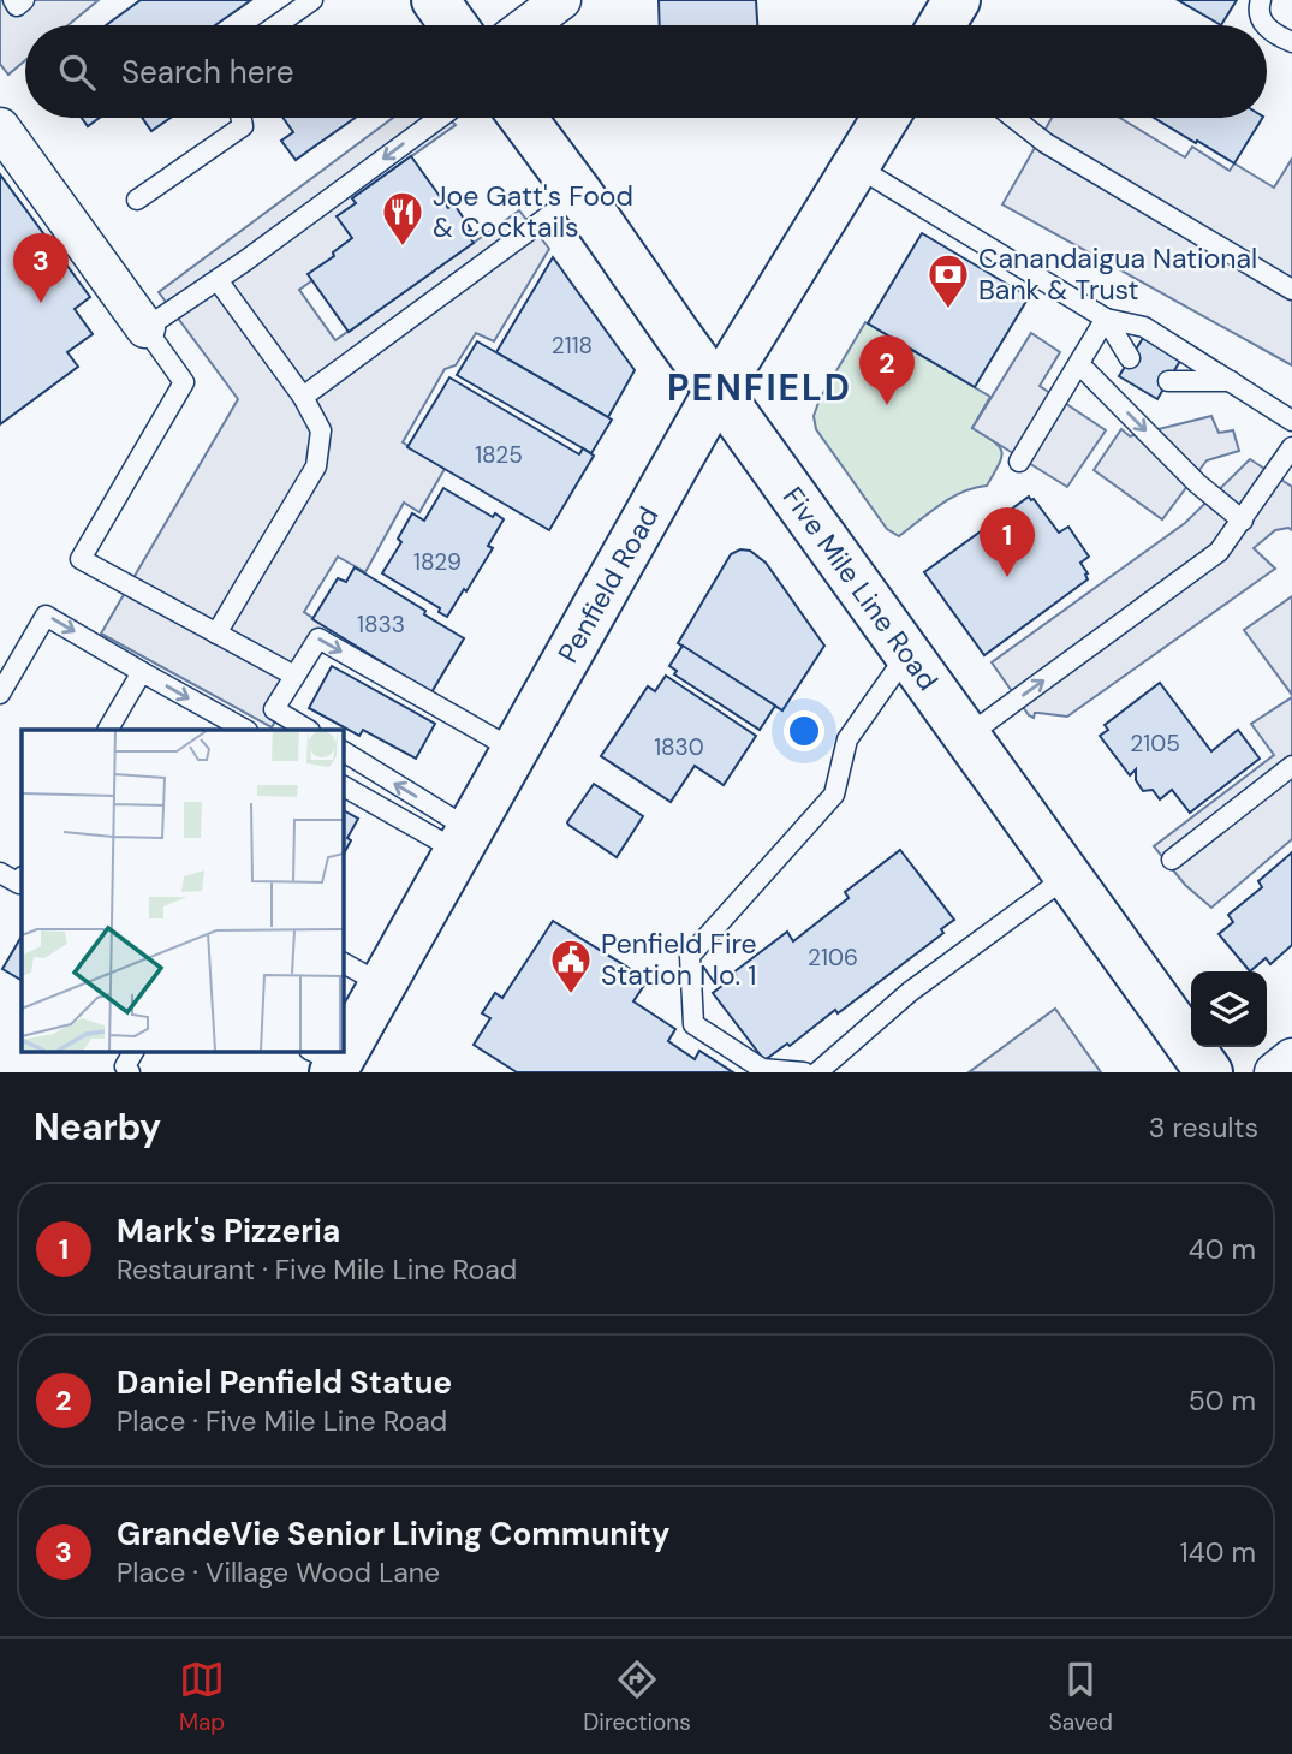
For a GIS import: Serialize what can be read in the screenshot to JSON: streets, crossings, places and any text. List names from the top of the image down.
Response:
{
  "streets": {
    "main road": ["Penfield Road", "Five Mile Line Road"]
  },
  "crossings": [
    ["Penfield Road", "Five Mile Line Road"]
  ],
  "districts": ["PENFIELD"],
  "places": {
    "restaurant": ["Joe Gatt's Food & Cocktails"],
    "bank": ["Canandaigua National Bank & Trust"],
    "public building": ["Penfield Fire Station No. 1"]
  },
  "house_numbers": [
    "2118",
    "1825",
    "1829",
    "1833",
    "2105",
    "1830",
    "2106"
  ],
  "page": {
    "search": "Search here",
    "pins": ["3", "2", "1"],
    "heading": ["Nearby", "3 results"],
    "list": [
      {
        "mark": "1",
        "name": "Mark's Pizzeria",
        "note": "Restaurant · Five Mile Line Road",
        "value": "40 m"
      },
      {
        "mark": "2",
        "name": "Daniel Penfield Statue",
        "note": "Place · Five Mile Line Road",
        "value": "50 m"
      },
      {
        "mark": "3",
        "name": "GrandeVie Senior Living Community",
        "note": "Place · Village Wood Lane",
        "value": "140 m"
      }
    ],
    "nav": ["Map", "Directions", "Saved"]
  }
}
